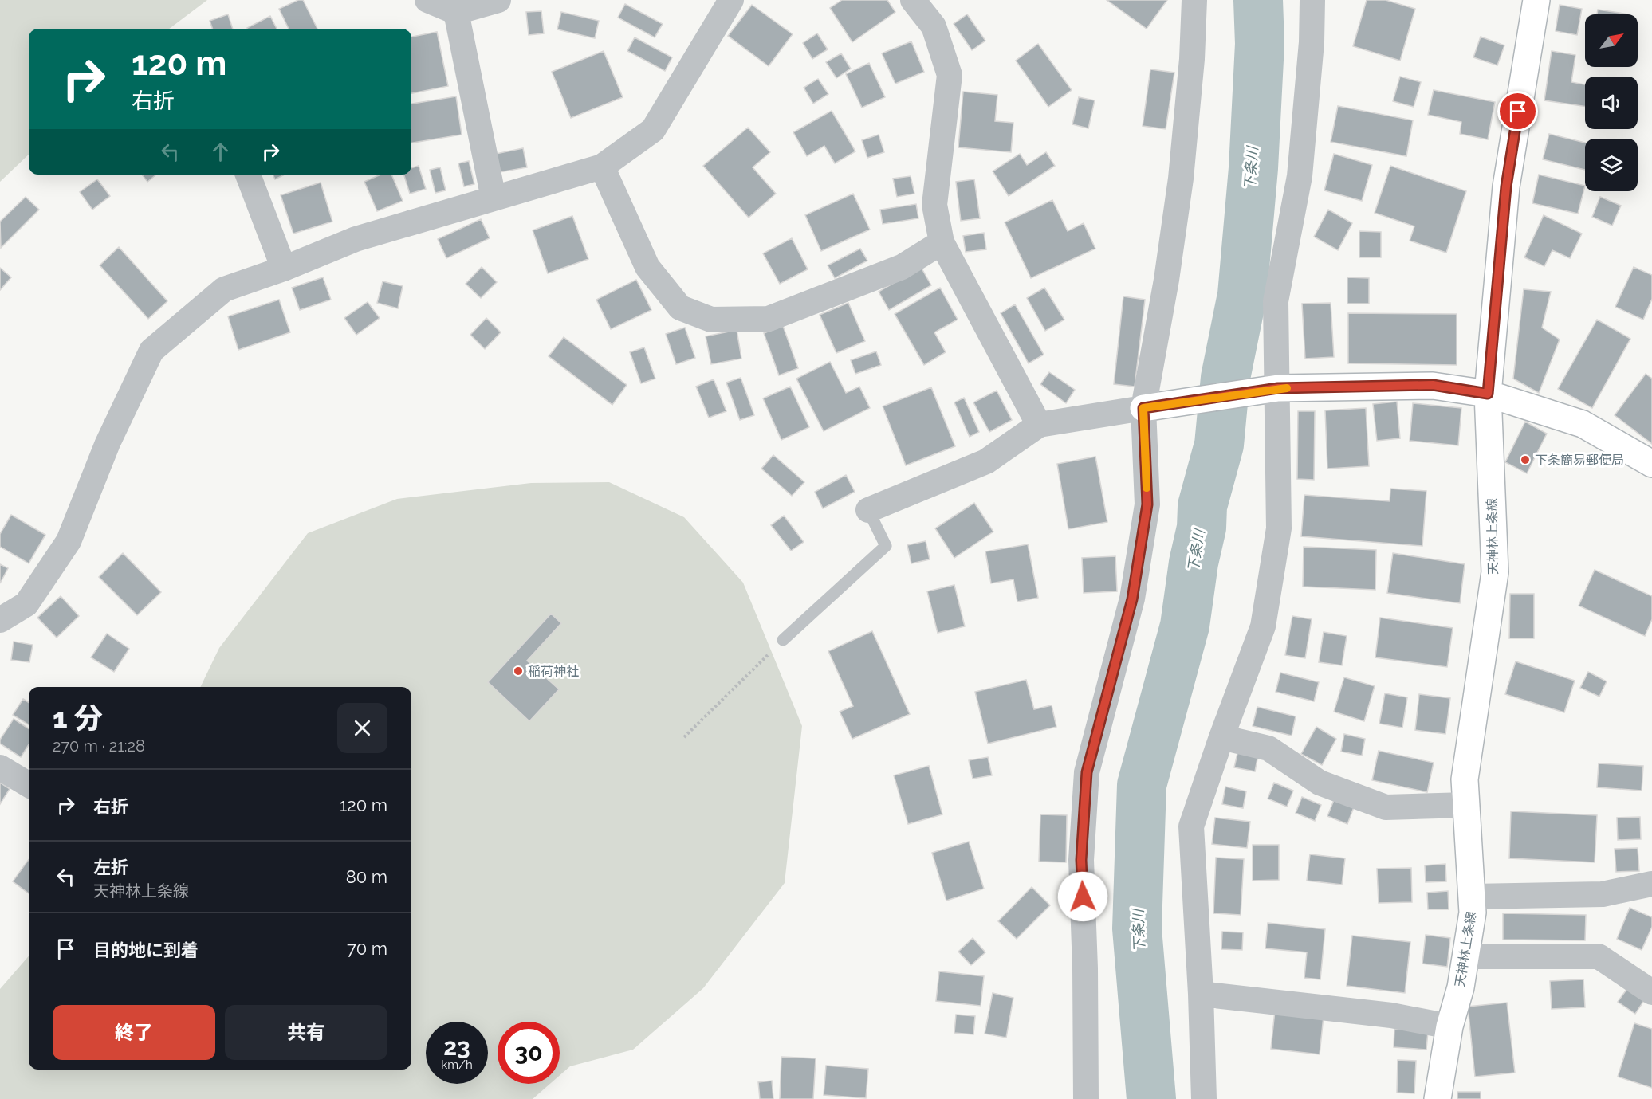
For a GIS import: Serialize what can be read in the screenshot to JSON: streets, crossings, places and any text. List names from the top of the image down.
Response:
{
  "streets": {
    "main road": ["天神林上条線"]
  },
  "water": ["下条川"],
  "places": ["下条簡易郵便局", "稲荷神社"],
  "north": "top right",
  "page": {
    "turn": ["120 m", "右折"],
    "heading": ["1 分", "270 m · 21:28"],
    "list": [
      {
        "name": "右折",
        "value": "120 m"
      },
      {
        "name": "左折",
        "note": "天神林上条線",
        "value": "80 m"
      },
      {
        "name": "目的地に到着",
        "value": "70 m"
      }
    ],
    "buttons": ["終了", "共有"],
    "speed": "23 km/h",
    "limit": "30"
  }
}
